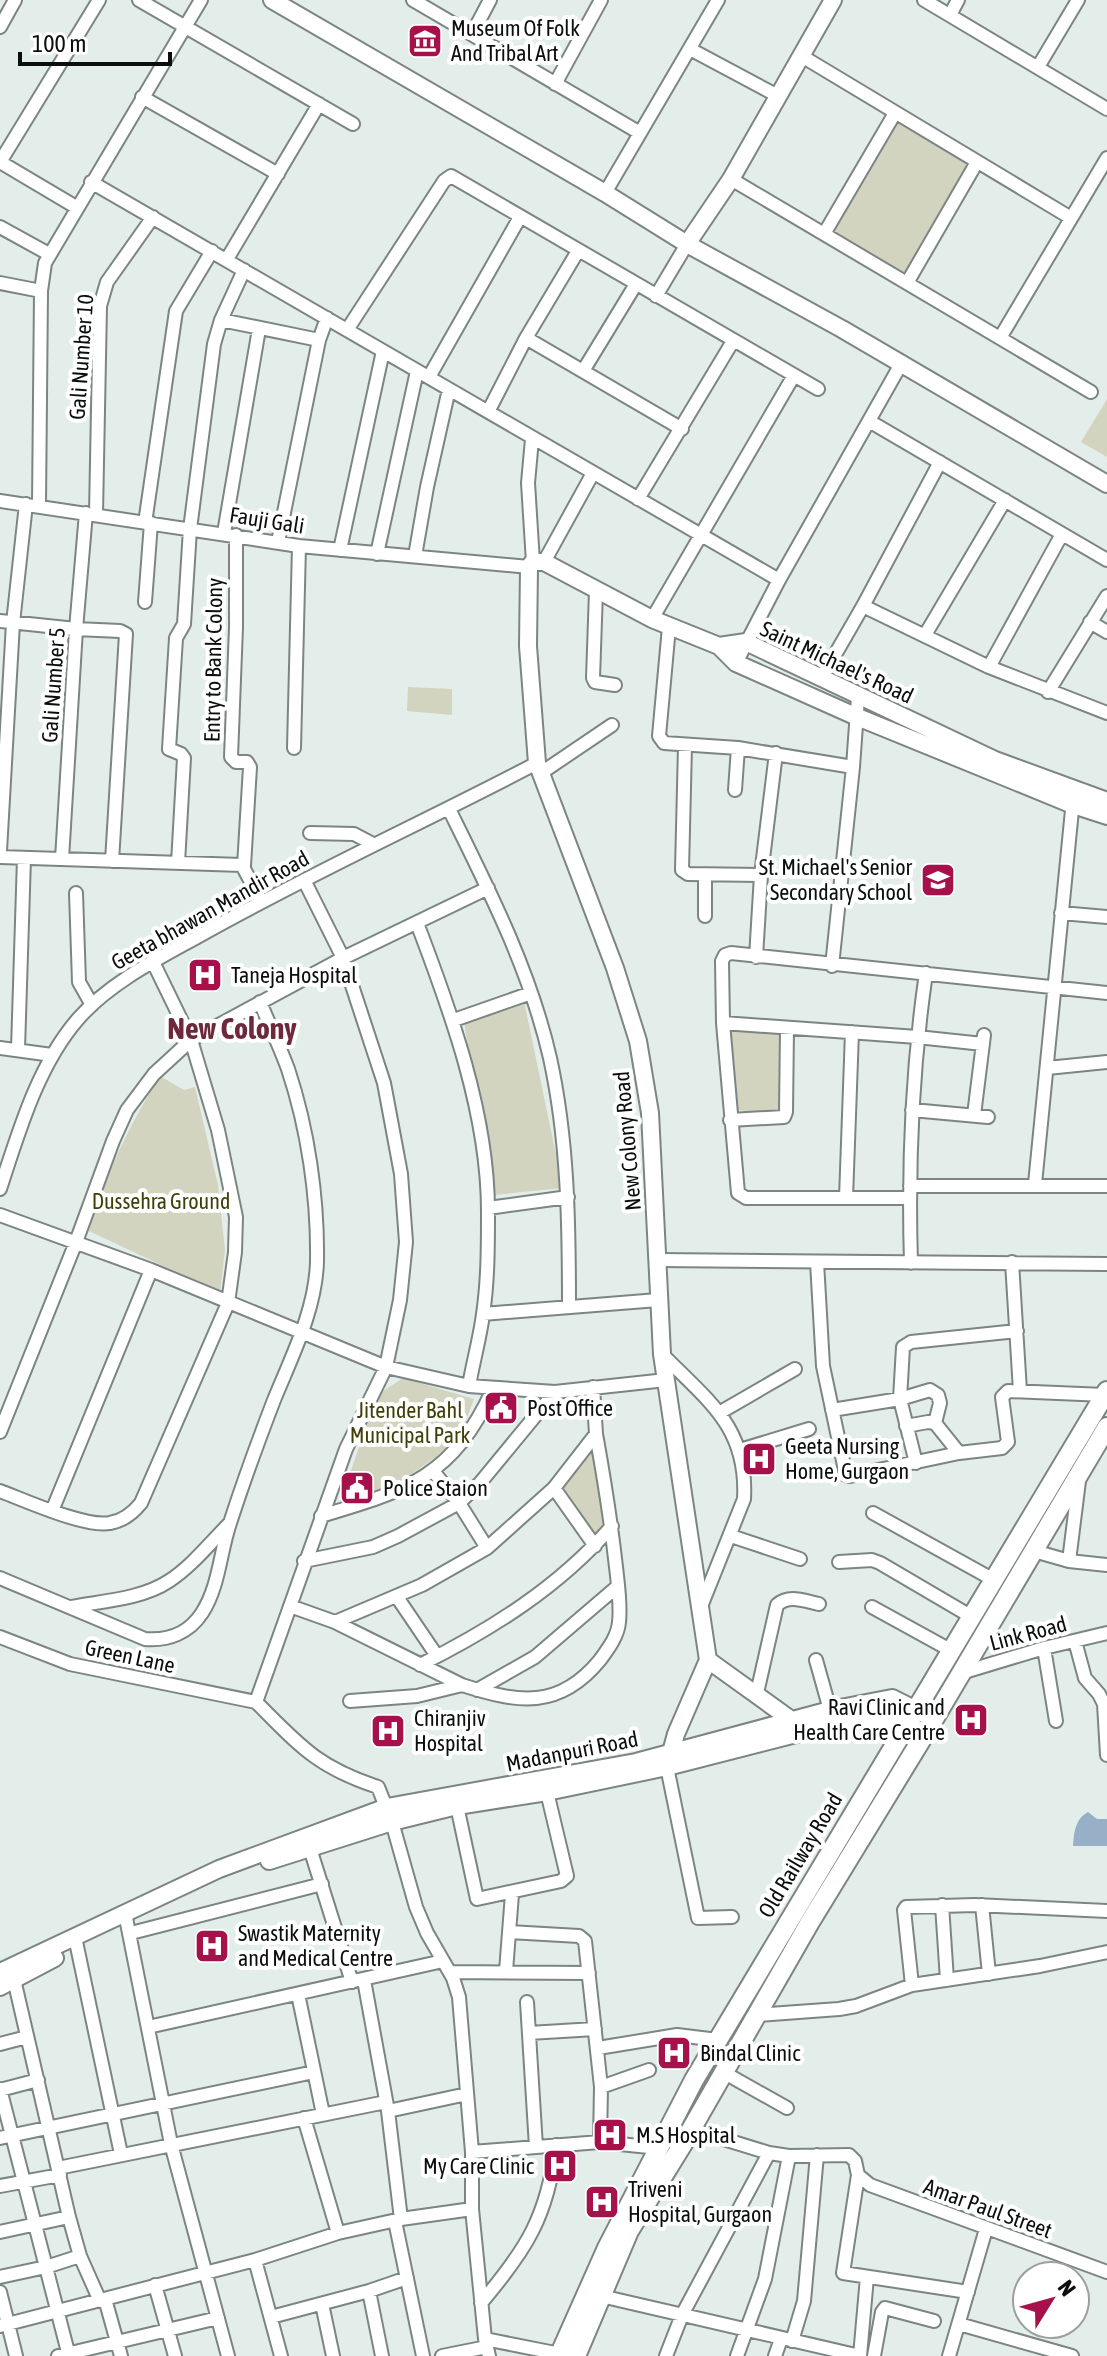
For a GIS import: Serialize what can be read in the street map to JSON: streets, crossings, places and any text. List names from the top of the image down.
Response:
{
  "streets": {
    "main road": ["Old Railway Road"],
    "street": [
      "Gali Number 10",
      "Fauji Gali",
      "Entry to Bank Colony",
      "Saint Michael's Road",
      "Gali Number 5",
      "Geeta bhawan Mandir Road",
      "New Colony Road",
      "Link Road",
      "Green Lane",
      "Madanpuri Road",
      "Amar Paul Street"
    ]
  },
  "crossings": [
    ["Gali Number 10", "Fauji Gali"],
    ["Gali Number 10", "Gali Number 5"],
    ["Fauji Gali", "Entry to Bank Colony"],
    ["Fauji Gali", "Gali Number 5"],
    ["Fauji Gali", "New Colony Road"],
    ["Entry to Bank Colony", "Geeta bhawan Mandir Road"],
    ["Geeta bhawan Mandir Road", "New Colony Road"],
    ["Link Road", "Old Railway Road"],
    ["Madanpuri Road", "Old Railway Road"]
  ],
  "districts": ["New Colony"],
  "parks": ["Dussehra Ground", "Jitender Bahl Municipal Park"],
  "places": {
    "museum": ["Museum Of Folk And Tribal Art"],
    "school or university": ["St. Michael's Senior Secondary School"],
    "hospital": [
      "Taneja Hospital",
      "Geeta Nursing Home, Gurgaon",
      "Ravi Clinic and Health Care Centre",
      "Chiranjiv Hospital",
      "Swastik Maternity and Medical Centre",
      "Bindal Clinic",
      "M.S Hospital",
      "My Care Clinic",
      "Triveni Hospital, Gurgaon"
    ],
    "public building": ["Post Office", "Police Staion"]
  },
  "scale_bar": "100 m",
  "north": "top right"
}
